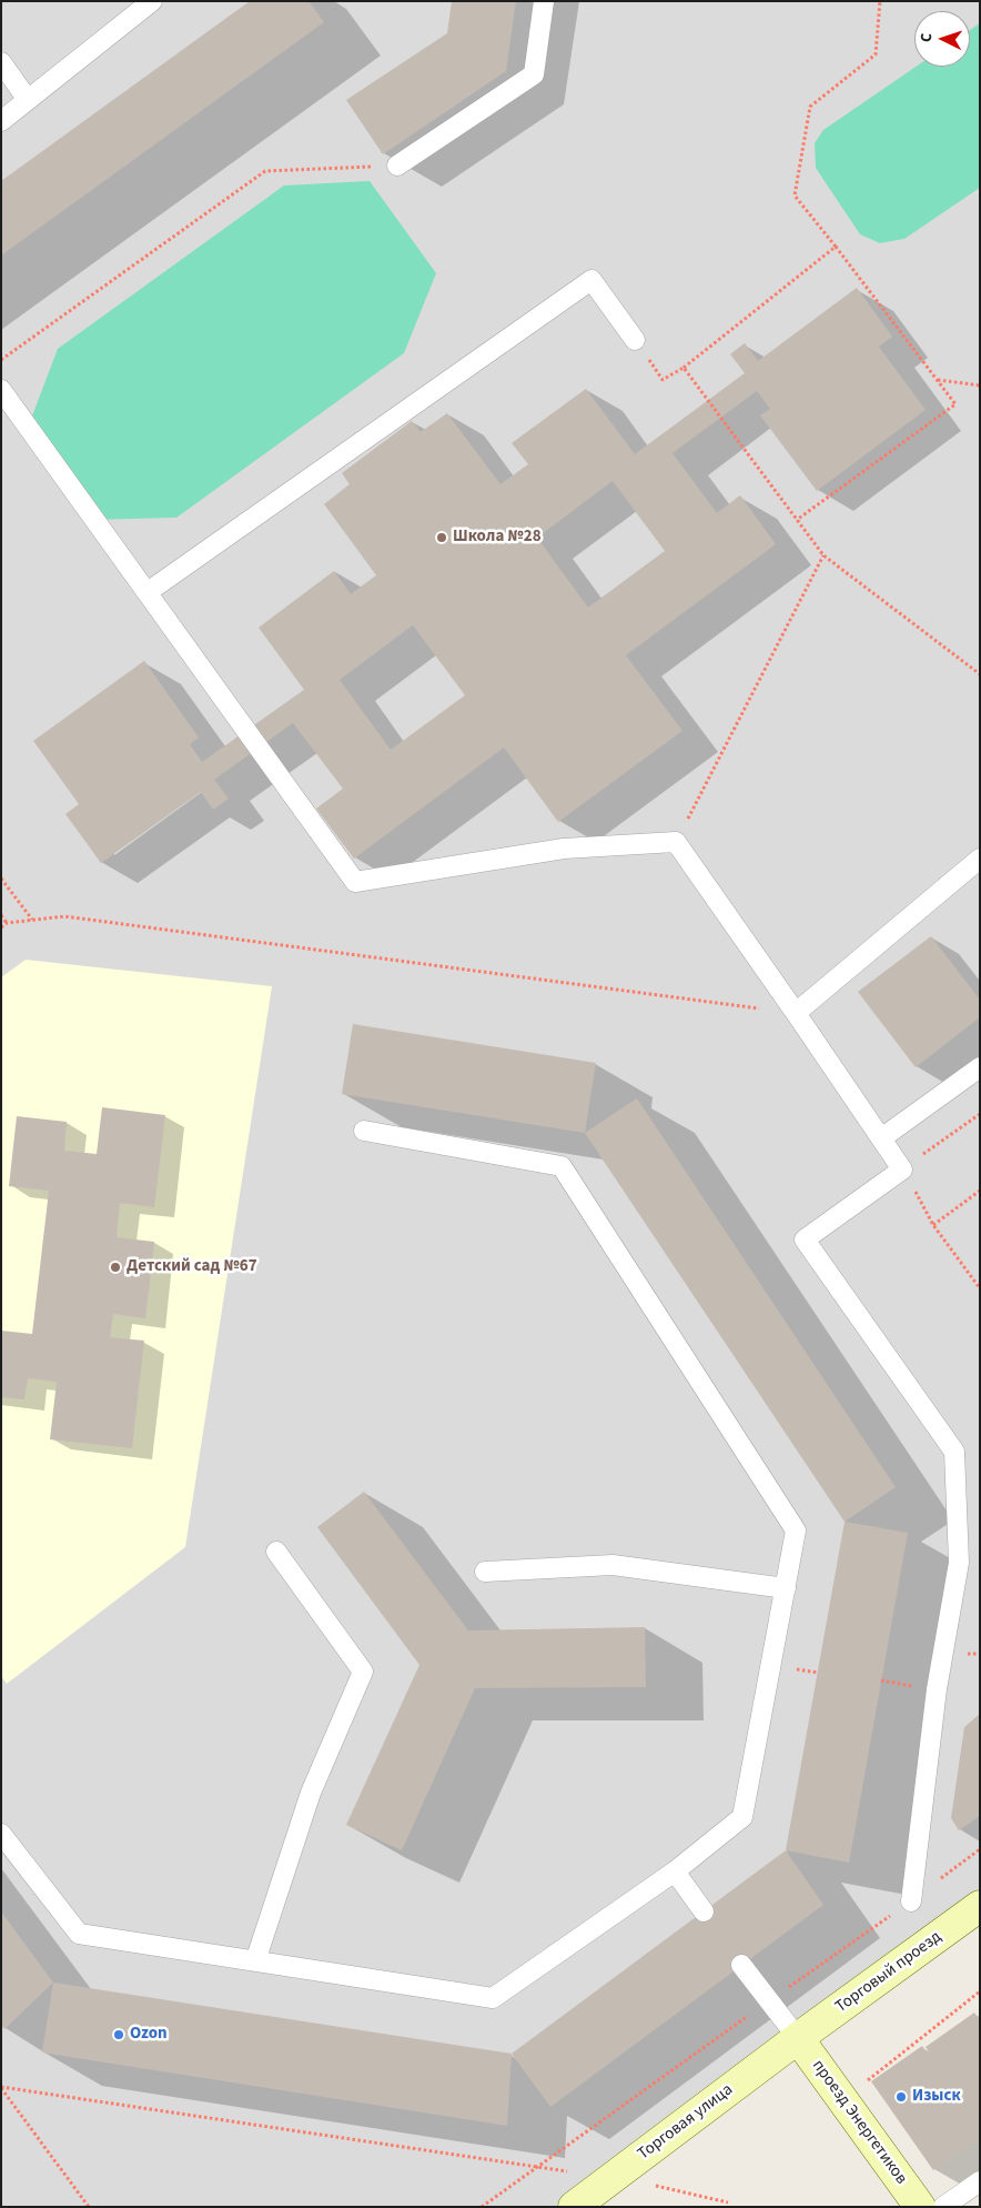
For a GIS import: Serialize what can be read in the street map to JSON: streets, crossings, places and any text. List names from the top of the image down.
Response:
{
  "streets": {
    "street": ["Торговый проезд", "Торговая улица", "проезд Энергетиков"]
  },
  "crossings": [
    ["Торговый проезд", "Торговая улица"],
    ["Торговый проезд", "проезд Энергетиков"],
    ["Торговая улица", "проезд Энергетиков"]
  ],
  "places": [
    "Школа №28",
    "Детский сад №67",
    "Ozon",
    "Изыск"
  ],
  "north": "left"
}
